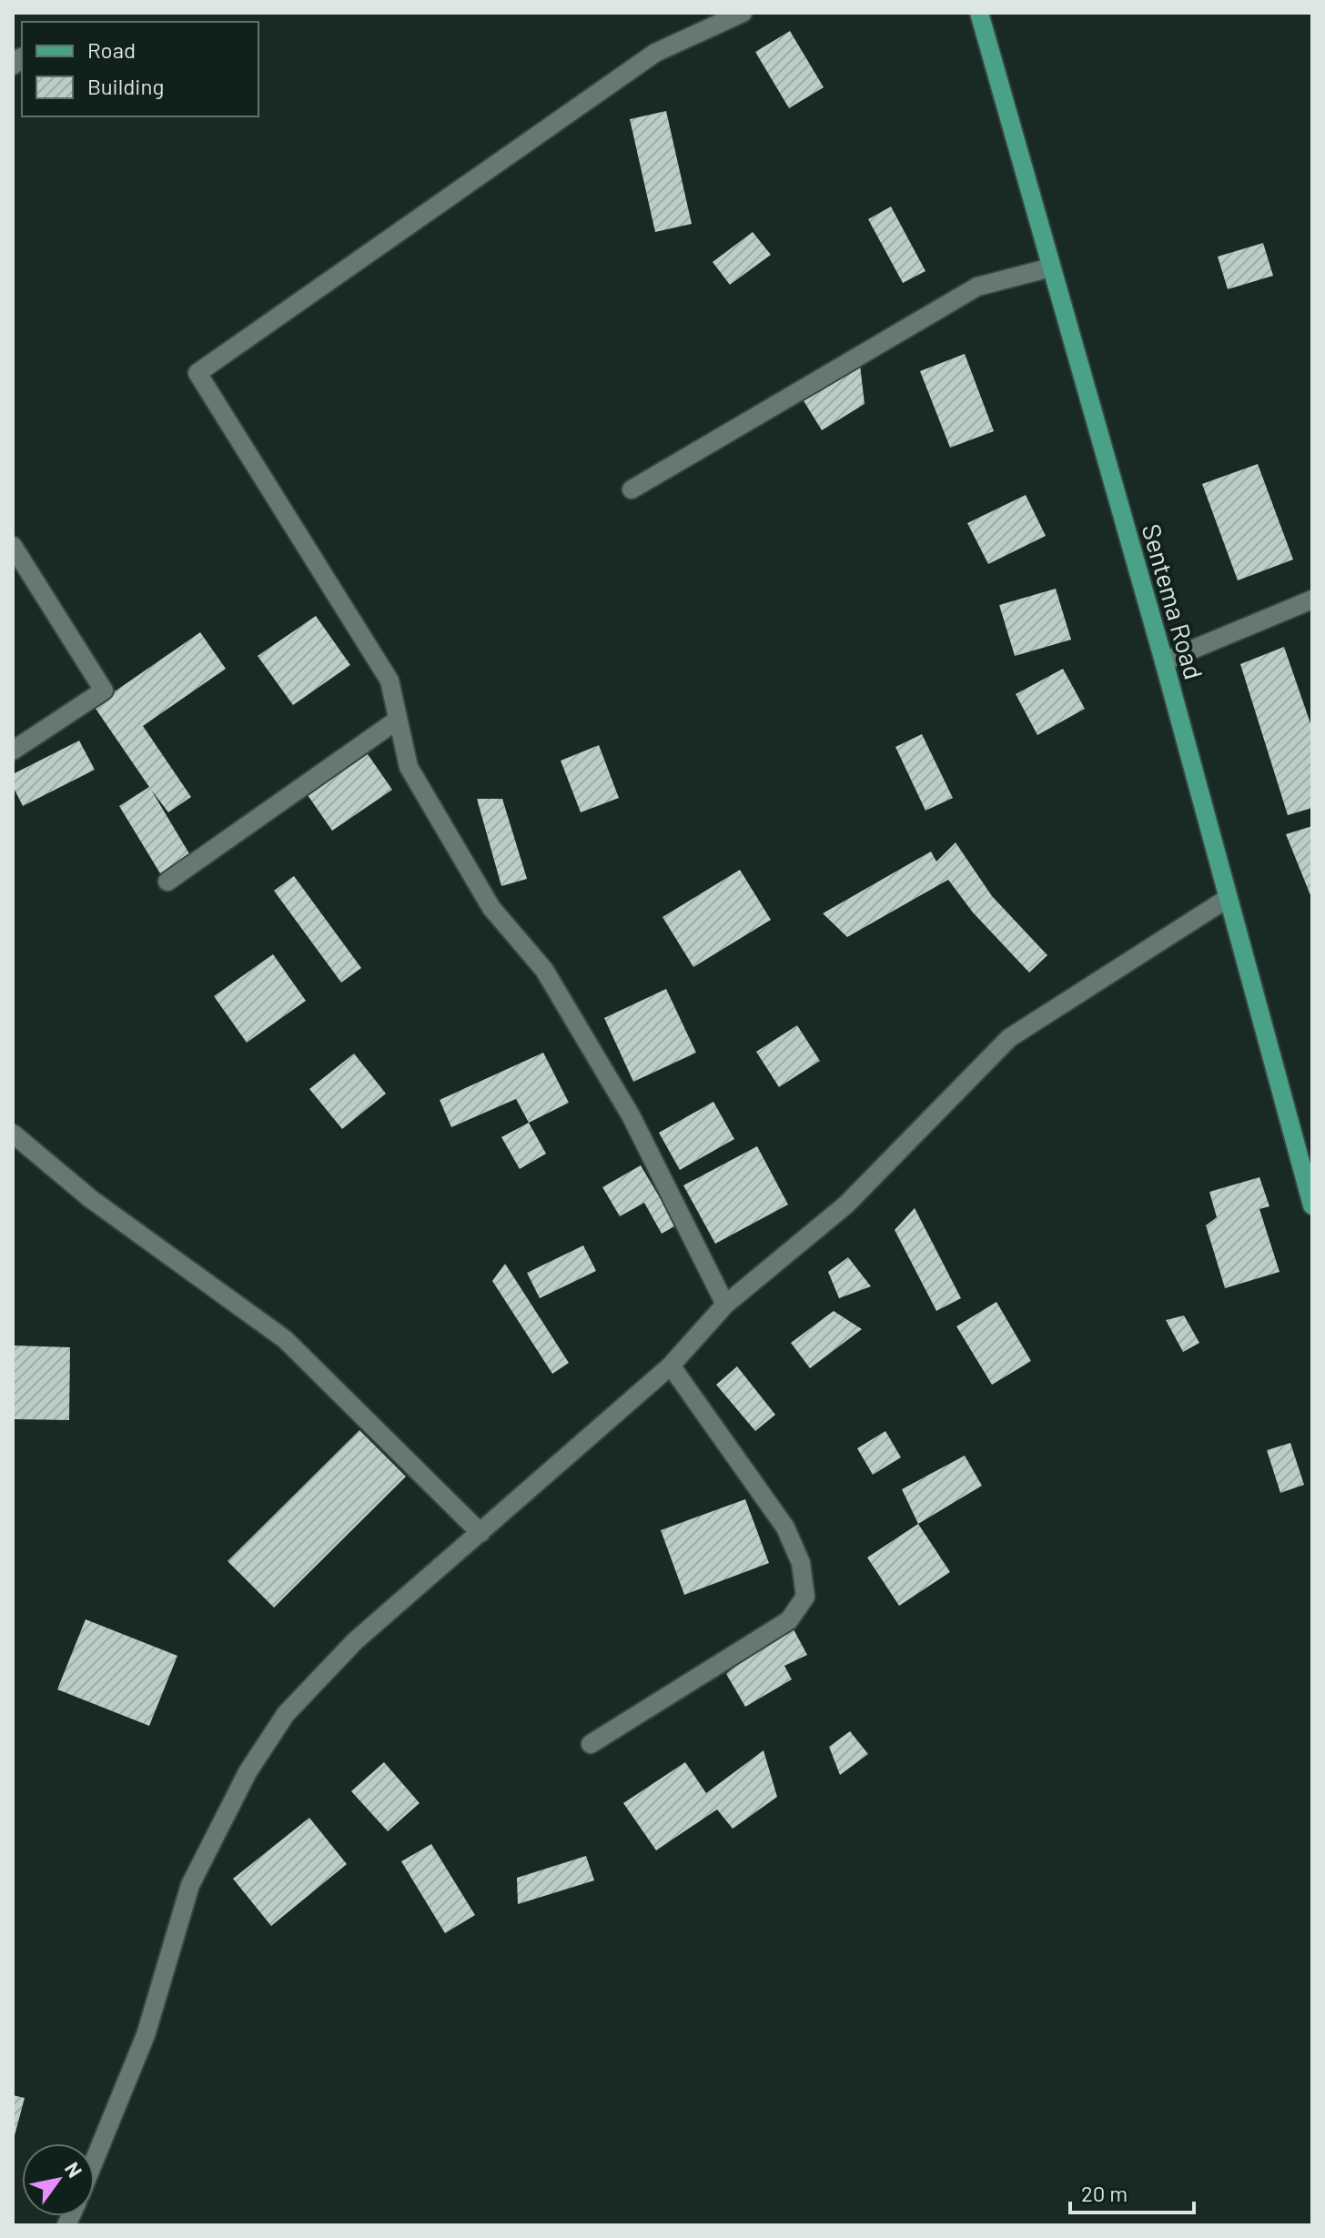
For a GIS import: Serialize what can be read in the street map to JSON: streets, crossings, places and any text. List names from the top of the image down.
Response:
{
  "streets": {
    "main road": ["Sentema Road"]
  },
  "legend": ["Road", "Building"],
  "scale_bar": "20 m",
  "north": "top right"
}
